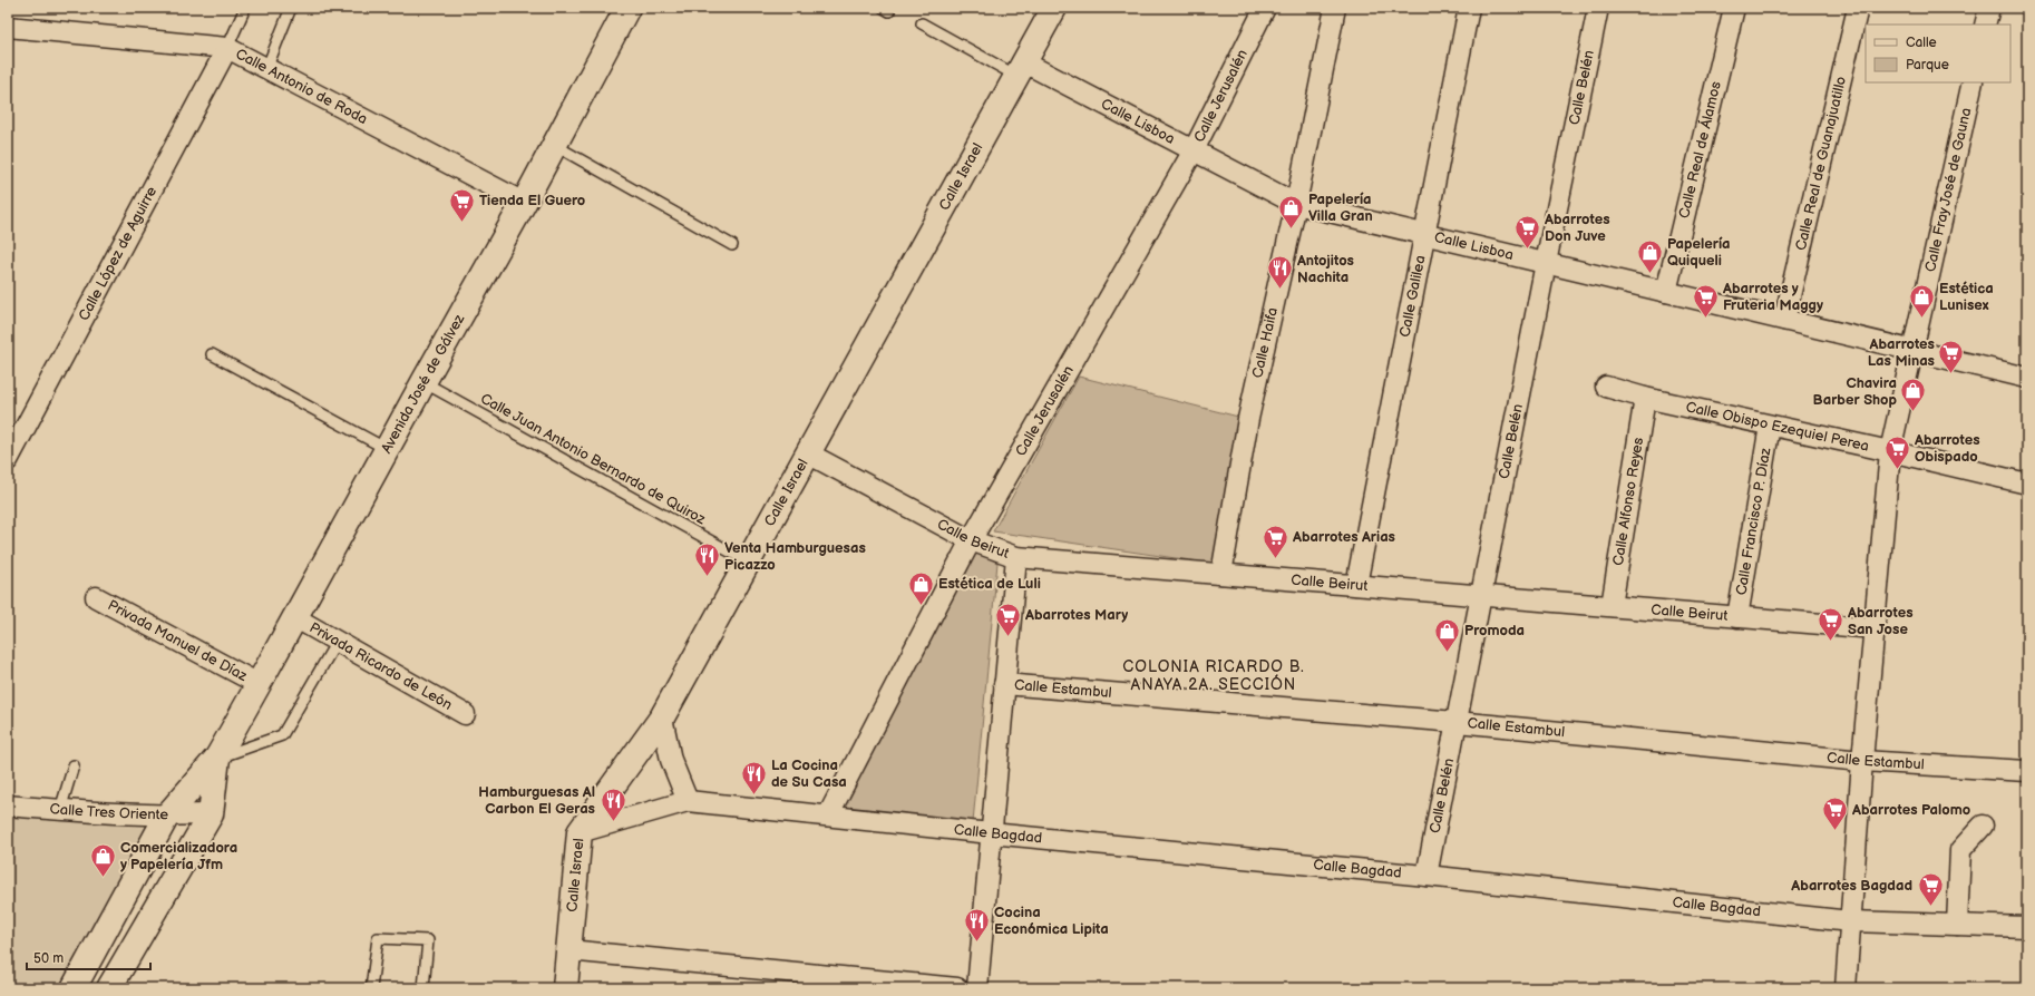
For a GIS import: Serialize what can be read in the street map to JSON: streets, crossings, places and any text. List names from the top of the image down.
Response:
{
  "streets": {
    "main road": ["Calle Israel", "Avenida José de Gálvez"],
    "street": [
      "Calle Antonio de Roda",
      "Calle Belén",
      "Calle Jerusalén",
      "Calle Lisboa",
      "Calle Real de Álamos",
      "Calle Real de Guanajuatillo",
      "Calle Fray José de Gauna",
      "Calle López de Aguirre",
      "Calle Galilea",
      "Calle Haifa",
      "Calle Obispo Ezequiel Perea",
      "Calle Alfonso Reyes",
      "Calle Francisco P. Díaz",
      "Calle Beirut",
      "Privada Manuel de Díaz",
      "Privada Ricardo de León",
      "Calle Estambul",
      "Calle Tres Oriente",
      "Calle Bagdad"
    ],
    "lane": ["Calle Juan Antonio Bernardo de Quiroz"]
  },
  "crossings": [
    ["Calle Antonio de Roda", "Calle López de Aguirre"],
    ["Calle Antonio de Roda", "Avenida José de Gálvez"],
    ["Calle Belén", "Calle Lisboa"],
    ["Calle Belén", "Calle Beirut"],
    ["Calle Belén", "Calle Estambul"],
    ["Calle Belén", "Calle Bagdad"],
    ["Calle Jerusalén", "Calle Lisboa"],
    ["Calle Jerusalén", "Calle Beirut"],
    ["Calle Jerusalén", "Calle Bagdad"],
    ["Calle Lisboa", "Calle Real de Álamos"],
    ["Calle Lisboa", "Calle Real de Guanajuatillo"],
    ["Calle Lisboa", "Calle Israel"],
    ["Calle Lisboa", "Calle Fray José de Gauna"],
    ["Calle Lisboa", "Calle Galilea"],
    ["Calle Lisboa", "Calle Haifa"],
    ["Calle Israel", "Calle Juan Antonio Bernardo de Quiroz"],
    ["Calle Israel", "Calle Beirut"],
    ["Calle Israel", "Calle Bagdad"],
    ["Calle Fray José de Gauna", "Calle Obispo Ezequiel Perea"],
    ["Calle Fray José de Gauna", "Calle Beirut"],
    ["Calle Fray José de Gauna", "Calle Estambul"],
    ["Calle Fray José de Gauna", "Calle Bagdad"],
    ["Calle Galilea", "Calle Beirut"],
    ["Calle Haifa", "Calle Beirut"],
    ["Avenida José de Gálvez", "Calle Juan Antonio Bernardo de Quiroz"],
    ["Avenida José de Gálvez", "Privada Manuel de Díaz"],
    ["Avenida José de Gálvez", "Privada Ricardo de León"],
    ["Avenida José de Gálvez", "Calle Tres Oriente"],
    ["Calle Obispo Ezequiel Perea", "Calle Alfonso Reyes"],
    ["Calle Obispo Ezequiel Perea", "Calle Francisco P. Díaz"],
    ["Calle Alfonso Reyes", "Calle Beirut"],
    ["Calle Francisco P. Díaz", "Calle Beirut"]
  ],
  "districts": ["COLONIA RICARDO B. ANAYA 2A. SECCIÓN"],
  "places": {
    "supermarket": [
      "Tienda El Guero",
      "Abarrotes Don Juve",
      "Abarrotes y Fruteria Maggy",
      "Abarrotes Las Minas",
      "Abarrotes Obispado",
      "Abarrotes Arias",
      "Abarrotes Mary",
      "Abarrotes San Jose",
      "Abarrotes Palomo",
      "Abarrotes Bagdad"
    ],
    "shop": [
      "Papelería Villa Gran",
      "Papelería Quiqueli",
      "Estética Lunisex",
      "Chavira Barber Shop",
      "Estética de Luli",
      "Promoda",
      "Comercializadora y Papelería Jfm"
    ],
    "restaurant": [
      "Antojitos Nachita",
      "Venta Hamburguesas Picazzo",
      "La Cocina de Su Casa",
      "Hamburguesas Al Carbon El Geras",
      "Cocina Económica Lipita"
    ]
  },
  "legend": ["Calle", "Parque"],
  "scale_bar": "50 m"
}
